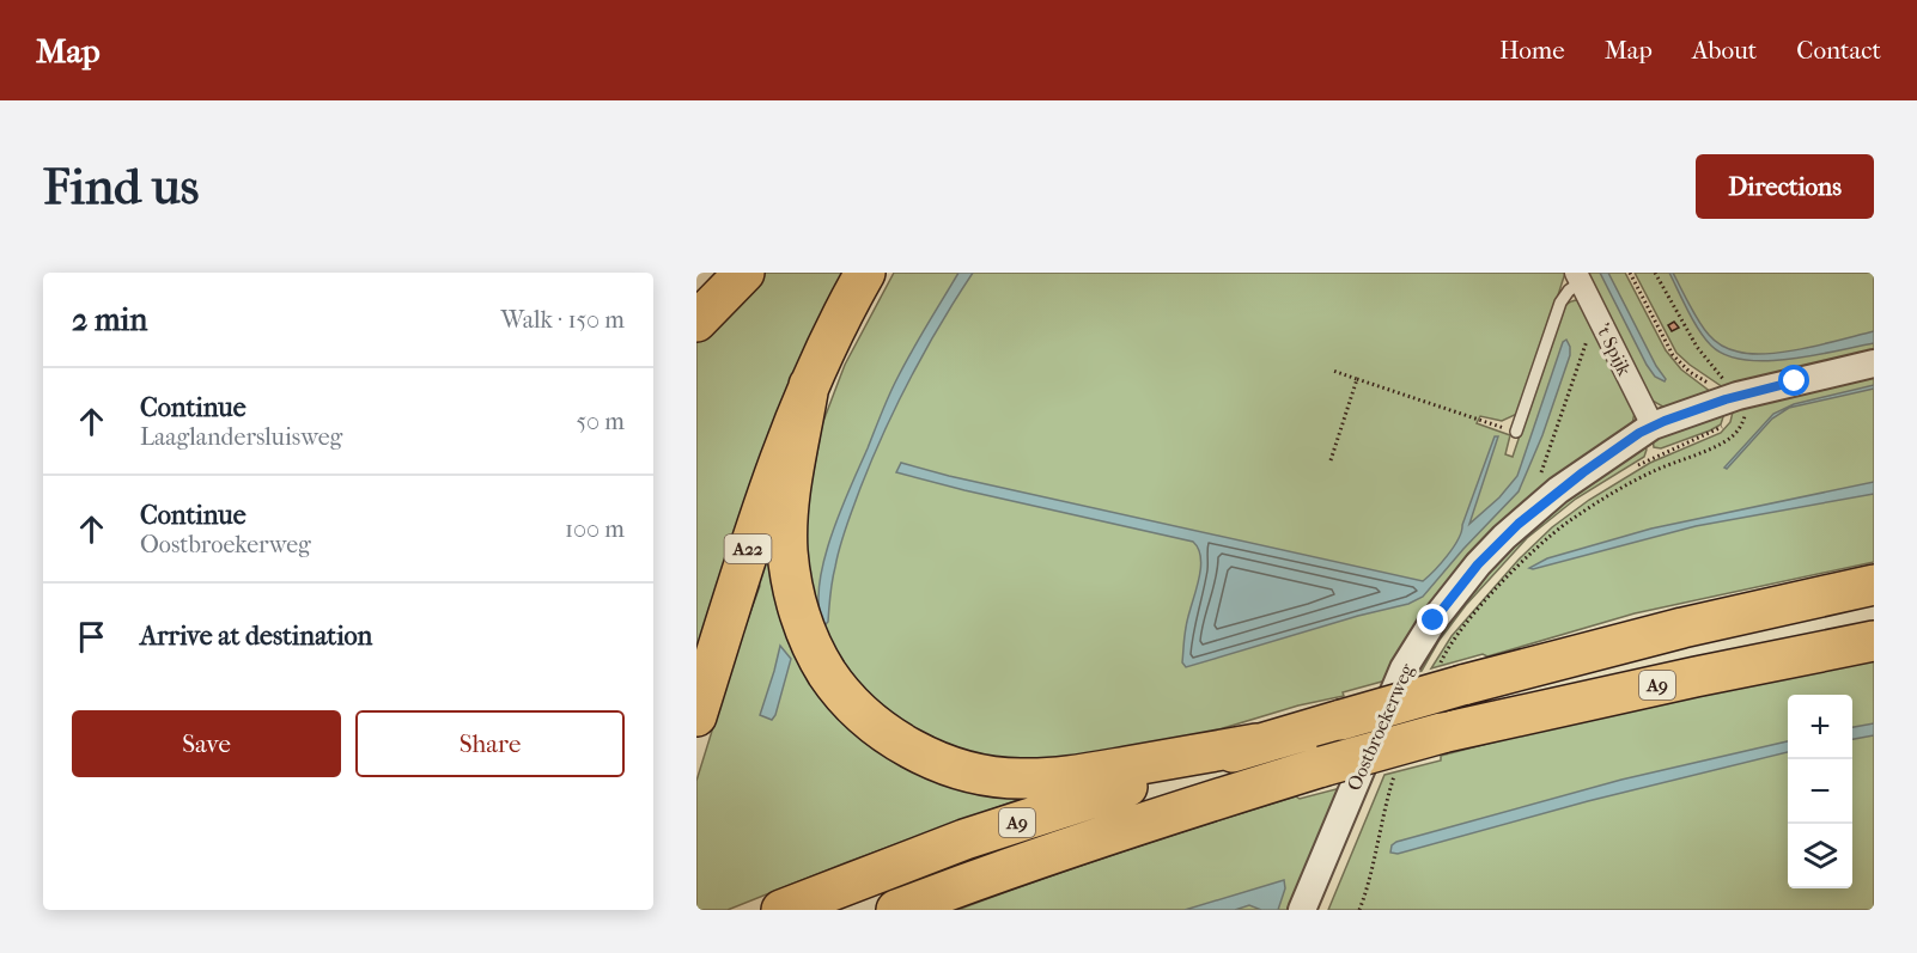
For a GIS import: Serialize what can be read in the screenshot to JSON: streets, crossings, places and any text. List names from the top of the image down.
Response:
{
  "streets": {
    "highway": ["A22", "A9"],
    "street": ["'t Spijk", "Oostbroekerweg"]
  },
  "crossings": [
    ["'t Spijk", "Oostbroekerweg"],
    ["A22", "A9"]
  ],
  "page": {
    "header": "Map",
    "nav": [
      "Home",
      "Map",
      "About",
      "Contact"
    ],
    "buttons": [
      "Directions",
      ["Save", "Share"]
    ],
    "title": "Find us",
    "heading": ["2 min", "Walk · 150 m"],
    "list": [
      ["Continue", "Laaglandersluisweg", "50 m"],
      ["Continue", "Oostbroekerweg", "100 m"],
      "Arrive at destination"
    ],
    "map_buttons": ["+", "−"]
  }
}
